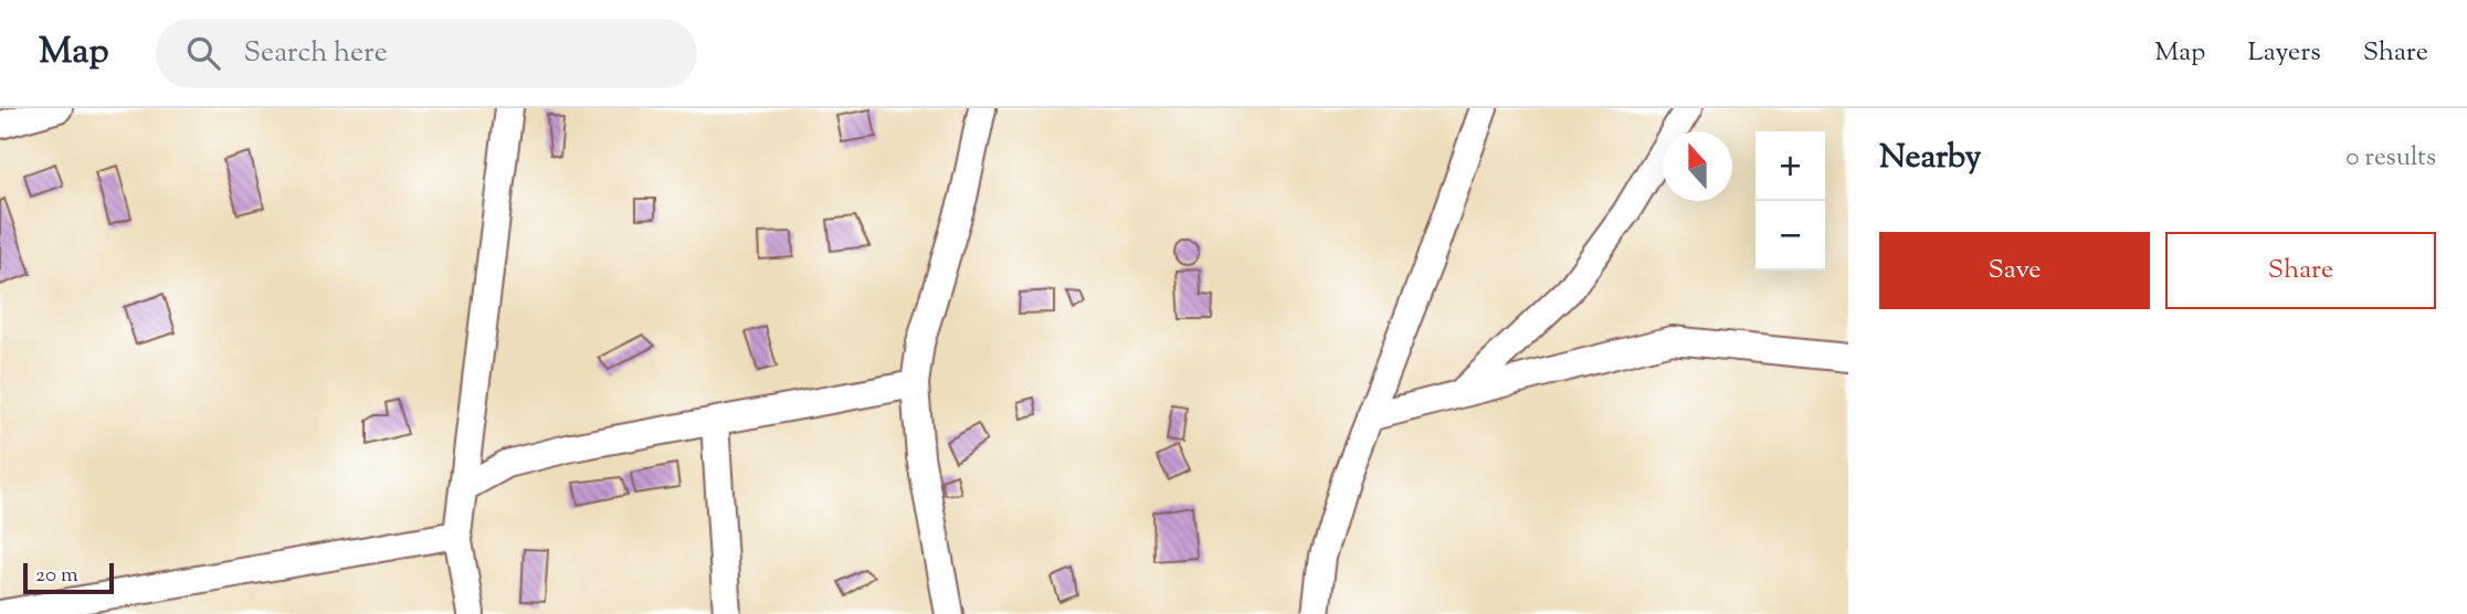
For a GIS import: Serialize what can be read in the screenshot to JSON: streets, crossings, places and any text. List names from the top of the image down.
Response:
{
  "scale_bar": "20 m",
  "north": "top",
  "page": {
    "header": "Map",
    "search": "Search here",
    "nav": ["Map", "Layers", "Share"],
    "heading": ["Nearby", "0 results"],
    "map_buttons": ["+", "−"],
    "buttons": ["Save", "Share"],
    "scale": "20 m"
  }
}
